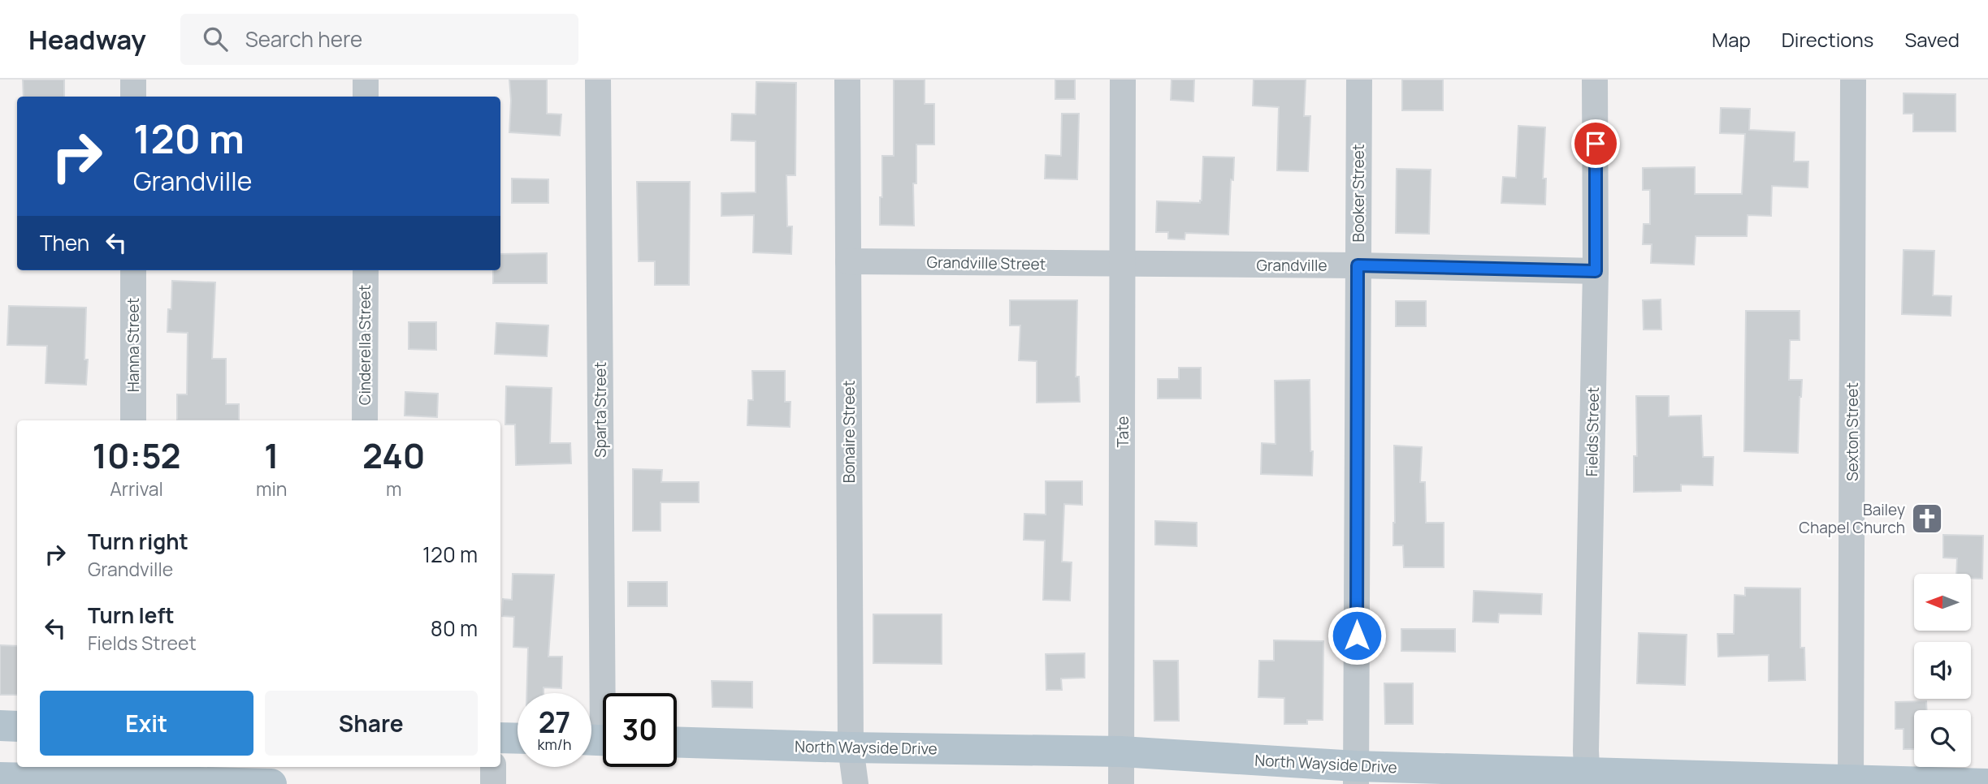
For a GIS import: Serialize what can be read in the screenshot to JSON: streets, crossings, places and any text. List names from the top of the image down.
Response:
{
  "streets": {
    "main road": ["North Wayside Drive"],
    "street": [
      "Booker Street",
      "Grandville Street",
      "Grandville",
      "Hanna Street",
      "Cinderella Street",
      "Sparta Street",
      "Bonaire Street",
      "Tate",
      "Fields Street",
      "Sexton Street"
    ]
  },
  "crossings": [
    ["Booker Street", "Grandville"],
    ["Booker Street", "North Wayside Drive"],
    ["Grandville Street", "Grandville"],
    ["Grandville Street", "Bonaire Street"],
    ["Grandville Street", "Tate"],
    ["Grandville", "Tate"],
    ["Grandville", "Fields Street"],
    ["Bonaire Street", "North Wayside Drive"],
    ["Tate", "North Wayside Drive"],
    ["Fields Street", "North Wayside Drive"],
    ["Sexton Street", "North Wayside Drive"]
  ],
  "places": {
    "church": ["Bailey Chapel Church"]
  },
  "north": "left",
  "page": {
    "header": "Headway",
    "search": "Search here",
    "nav": ["Map", "Directions", "Saved"],
    "turn": ["120 m", "Grandville"],
    "then": "Then",
    "eta": [
      "10:52",
      "Arrival",
      "1",
      "min",
      "240",
      "m"
    ],
    "list": [
      {
        "name": "Turn right",
        "note": "Grandville",
        "value": "120 m"
      },
      {
        "name": "Turn left",
        "note": "Fields Street",
        "value": "80 m"
      }
    ],
    "buttons": ["Exit", "Share"],
    "speed": "27 km/h",
    "limit": "30"
  }
}
